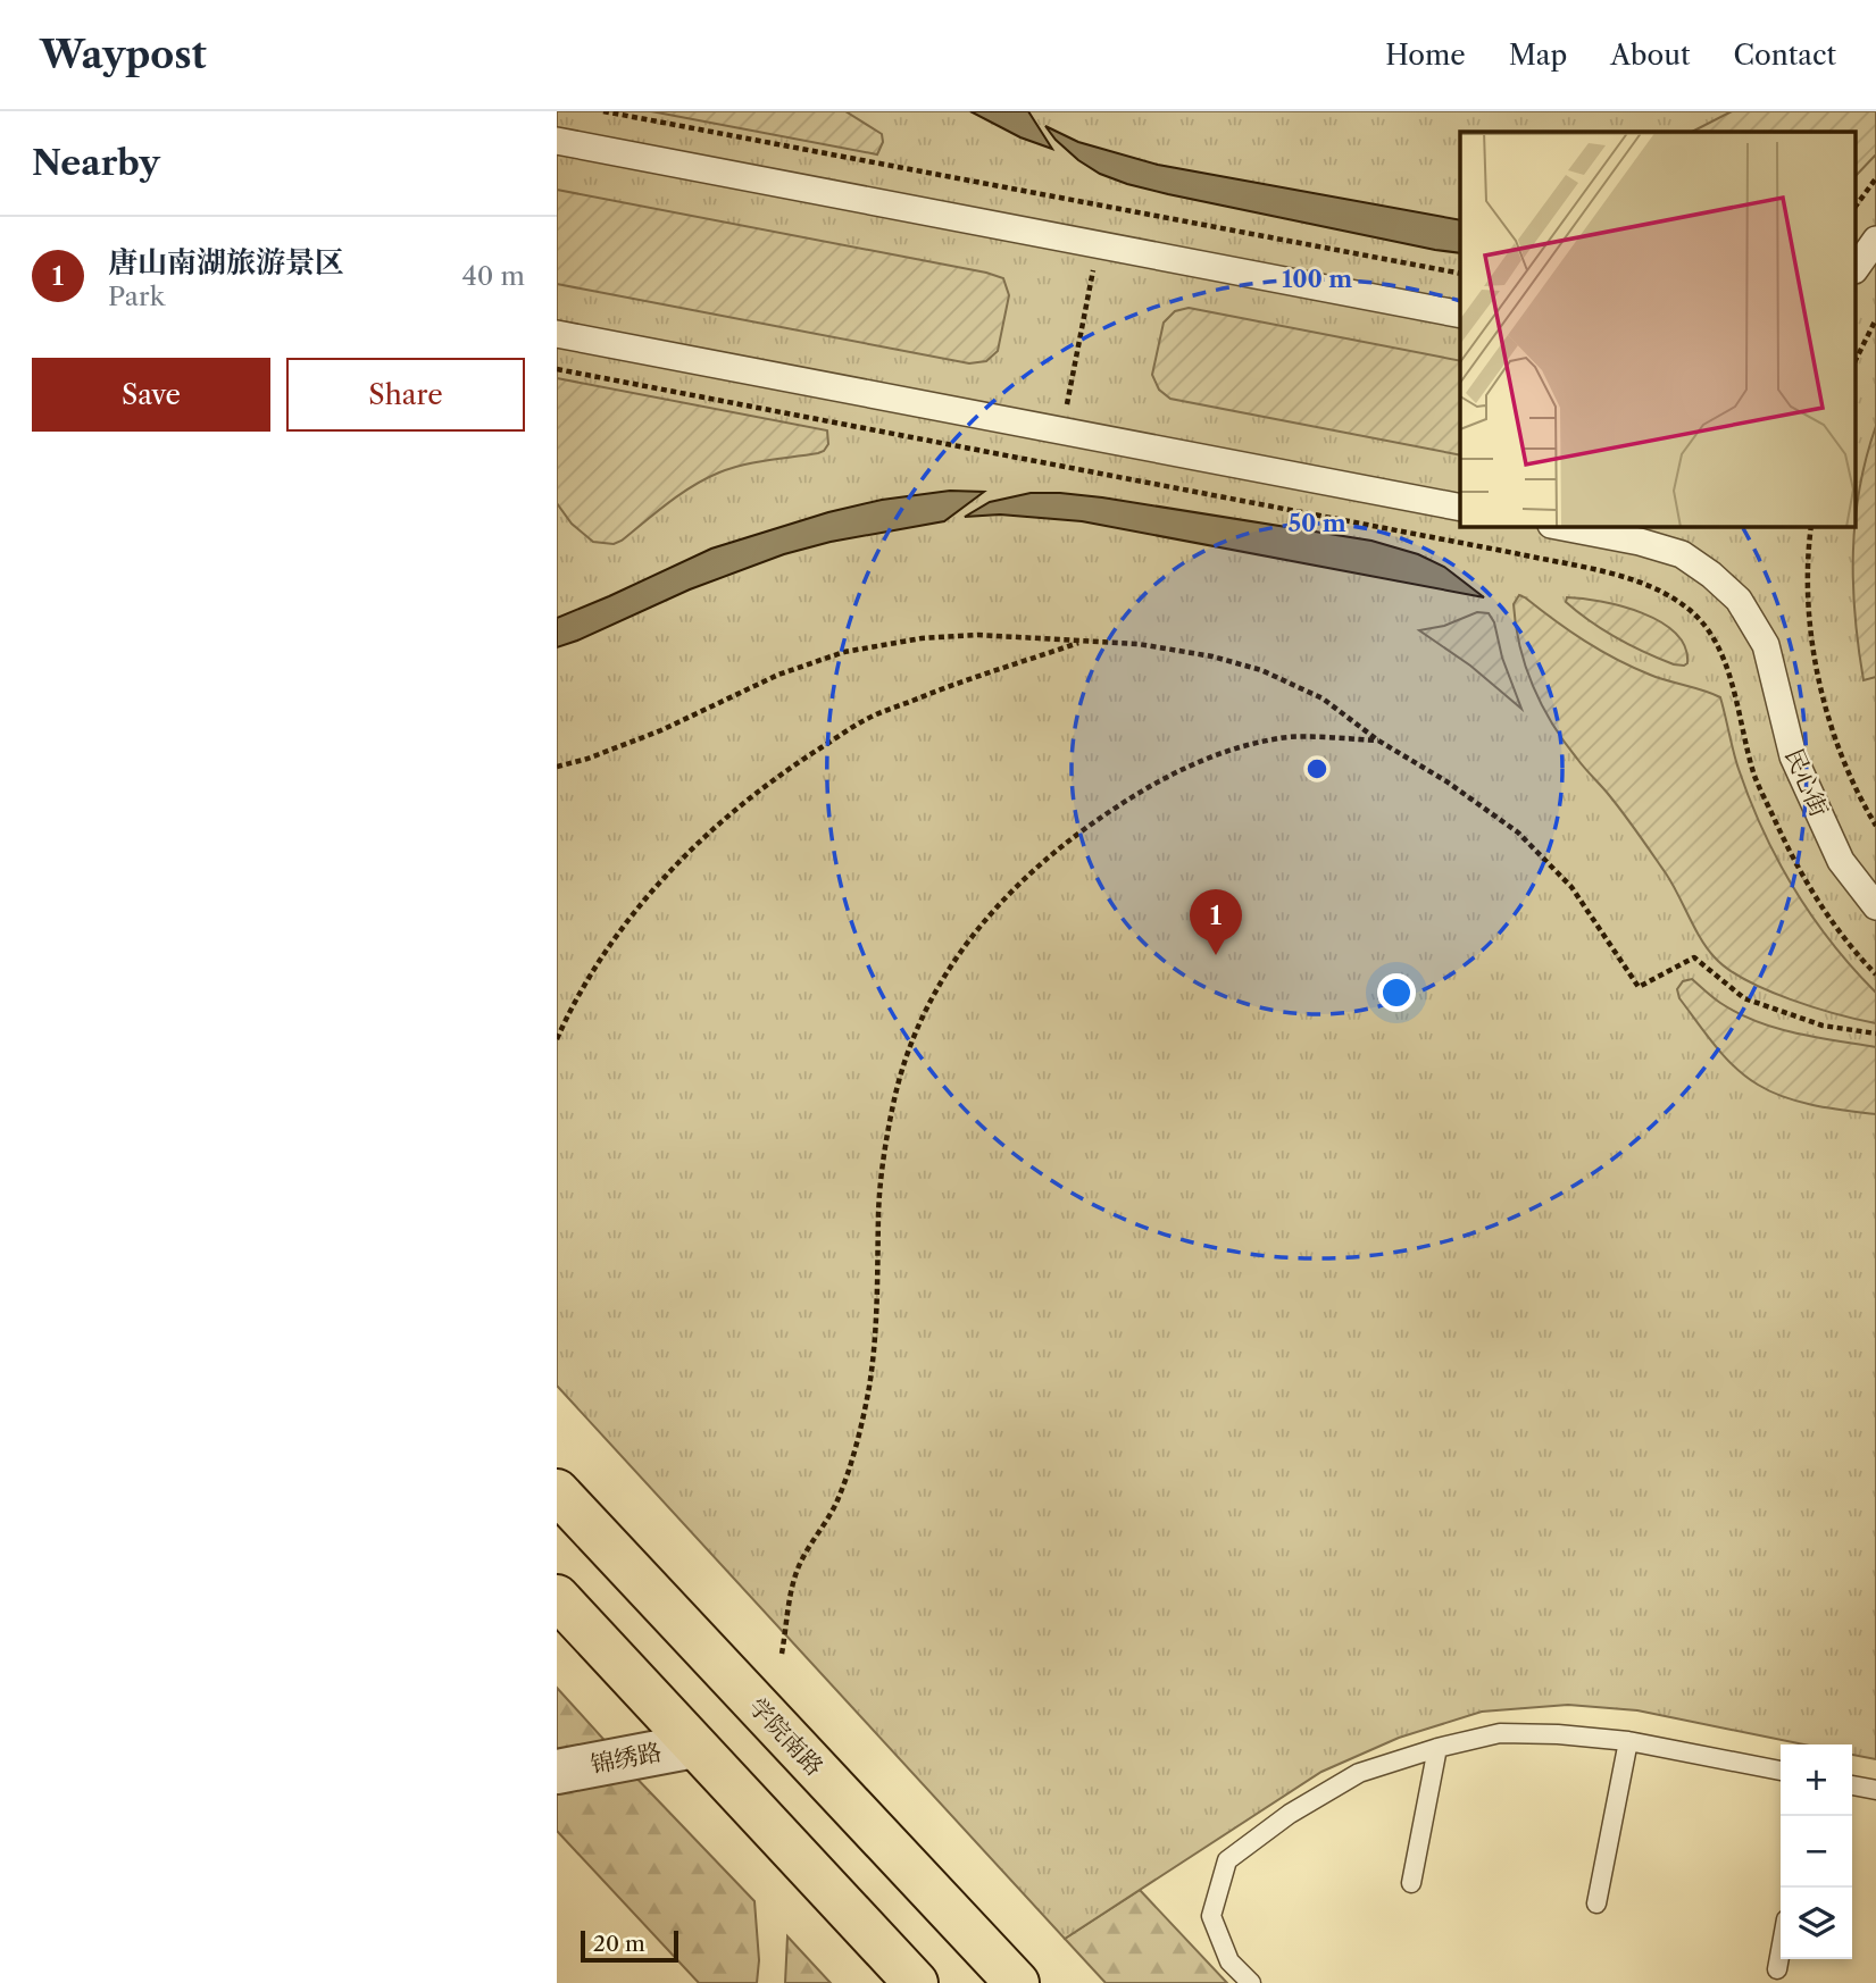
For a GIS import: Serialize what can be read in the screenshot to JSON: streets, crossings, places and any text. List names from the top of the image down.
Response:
{
  "streets": {
    "main road": ["学院南路"],
    "street": ["民心街", "锦绣路"]
  },
  "scale_bar": "20 m",
  "page": {
    "header": "Waypost",
    "nav": [
      "Home",
      "Map",
      "About",
      "Contact"
    ],
    "heading": "Nearby",
    "list": [
      {
        "mark": "1",
        "name": "唐山南湖旅游景区",
        "note": "Park",
        "value": "40 m"
      }
    ],
    "buttons": ["Save", "Share"],
    "pins": "1",
    "map_buttons": ["+", "−"],
    "scale": "20 m"
  },
  "rings": ["100 m", "50 m"]
}
